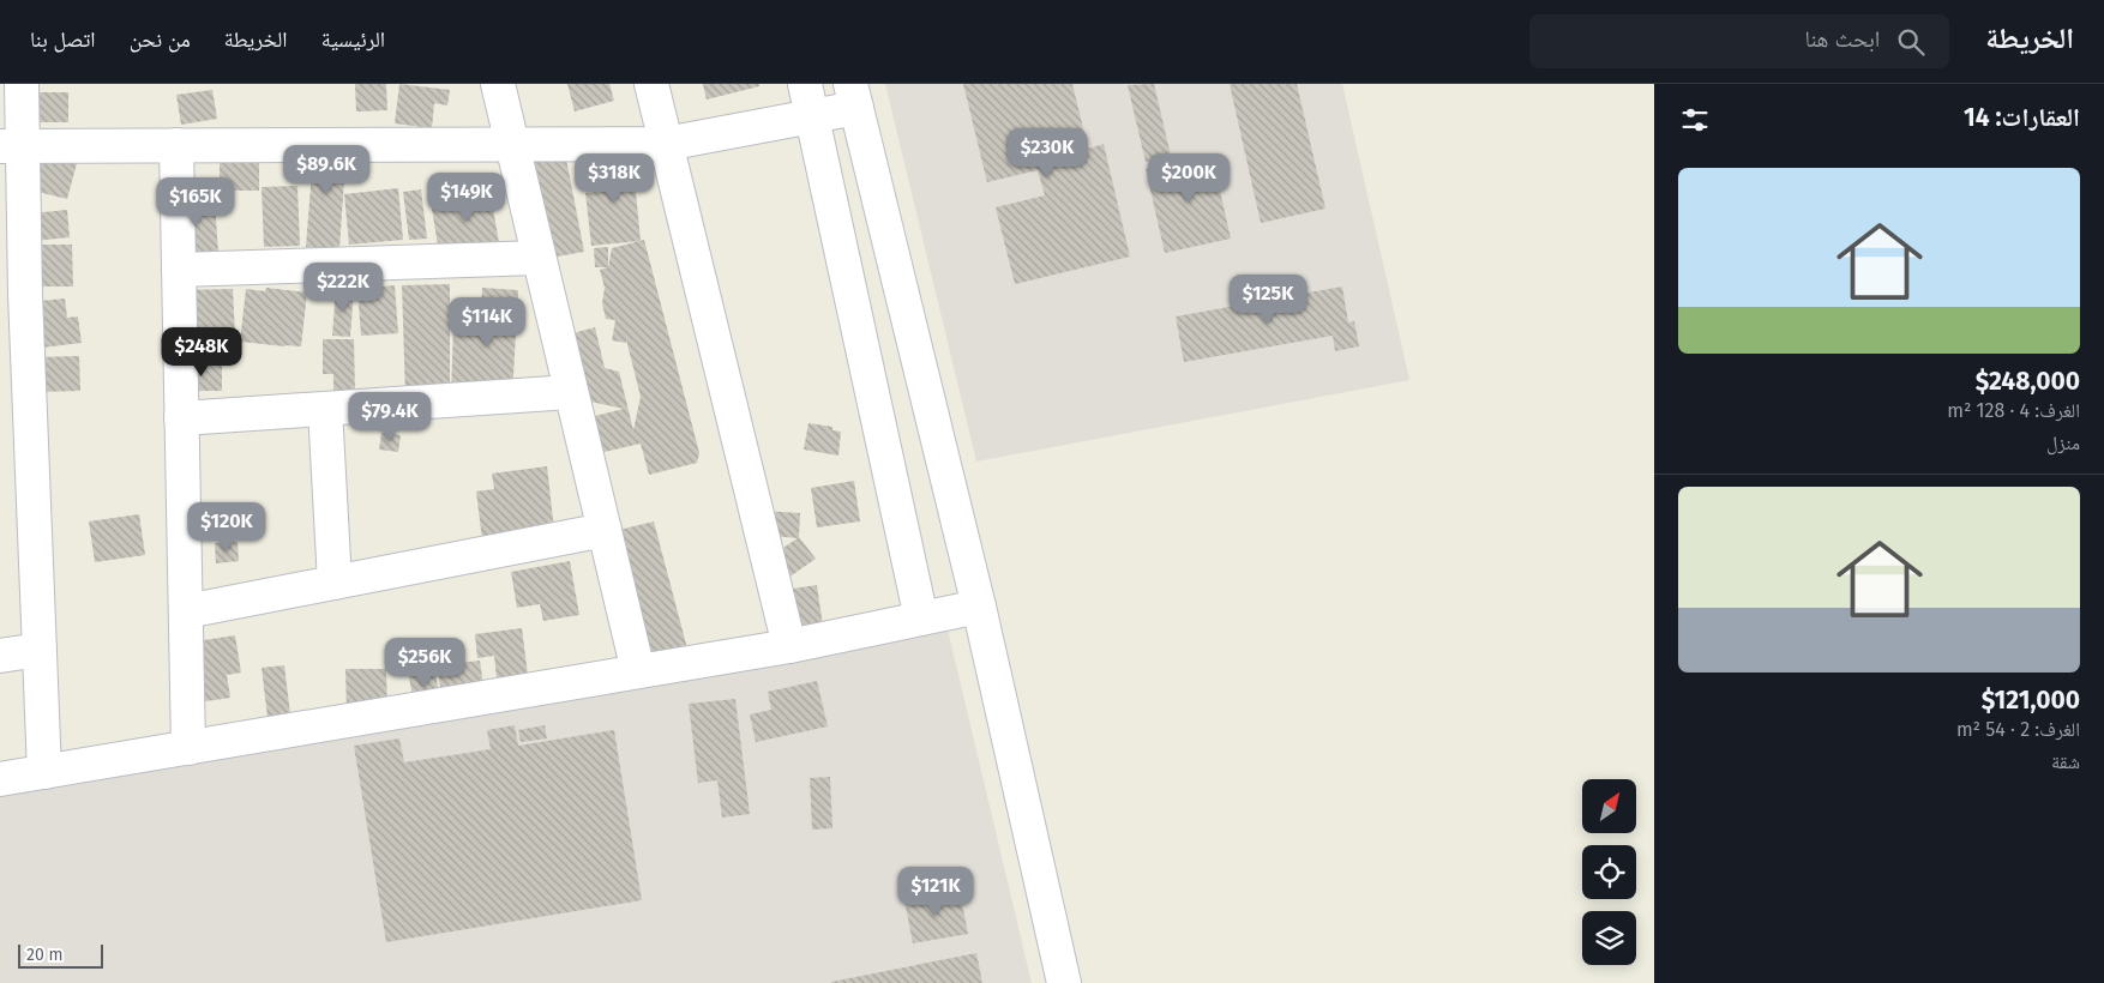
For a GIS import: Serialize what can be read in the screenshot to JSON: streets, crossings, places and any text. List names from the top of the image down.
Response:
{
  "scale_bar": "20 m",
  "north": "top right",
  "page": {
    "header": "الخريطة",
    "search": "ابحث هنا",
    "nav": [
      "الرئيسية",
      "الخريطة",
      "من نحن",
      "اتصل بنا"
    ],
    "heading": "العقارات: 14",
    "price": [
      "$230K",
      "$89.6K",
      "$318K",
      "$200K",
      "$149K",
      "$165K",
      "$222K",
      "$125K",
      "$114K",
      "$248K",
      "$79.4K",
      "$120K",
      "$256K",
      "$121K"
    ],
    "list": [
      {
        "name": "$248,000",
        "note": "الغرف: 4 · 128 m² · منزل"
      },
      {
        "name": "$121,000",
        "note": "الغرف: 2 · 54 m² · شقة"
      }
    ],
    "scale": "20 m"
  }
}
